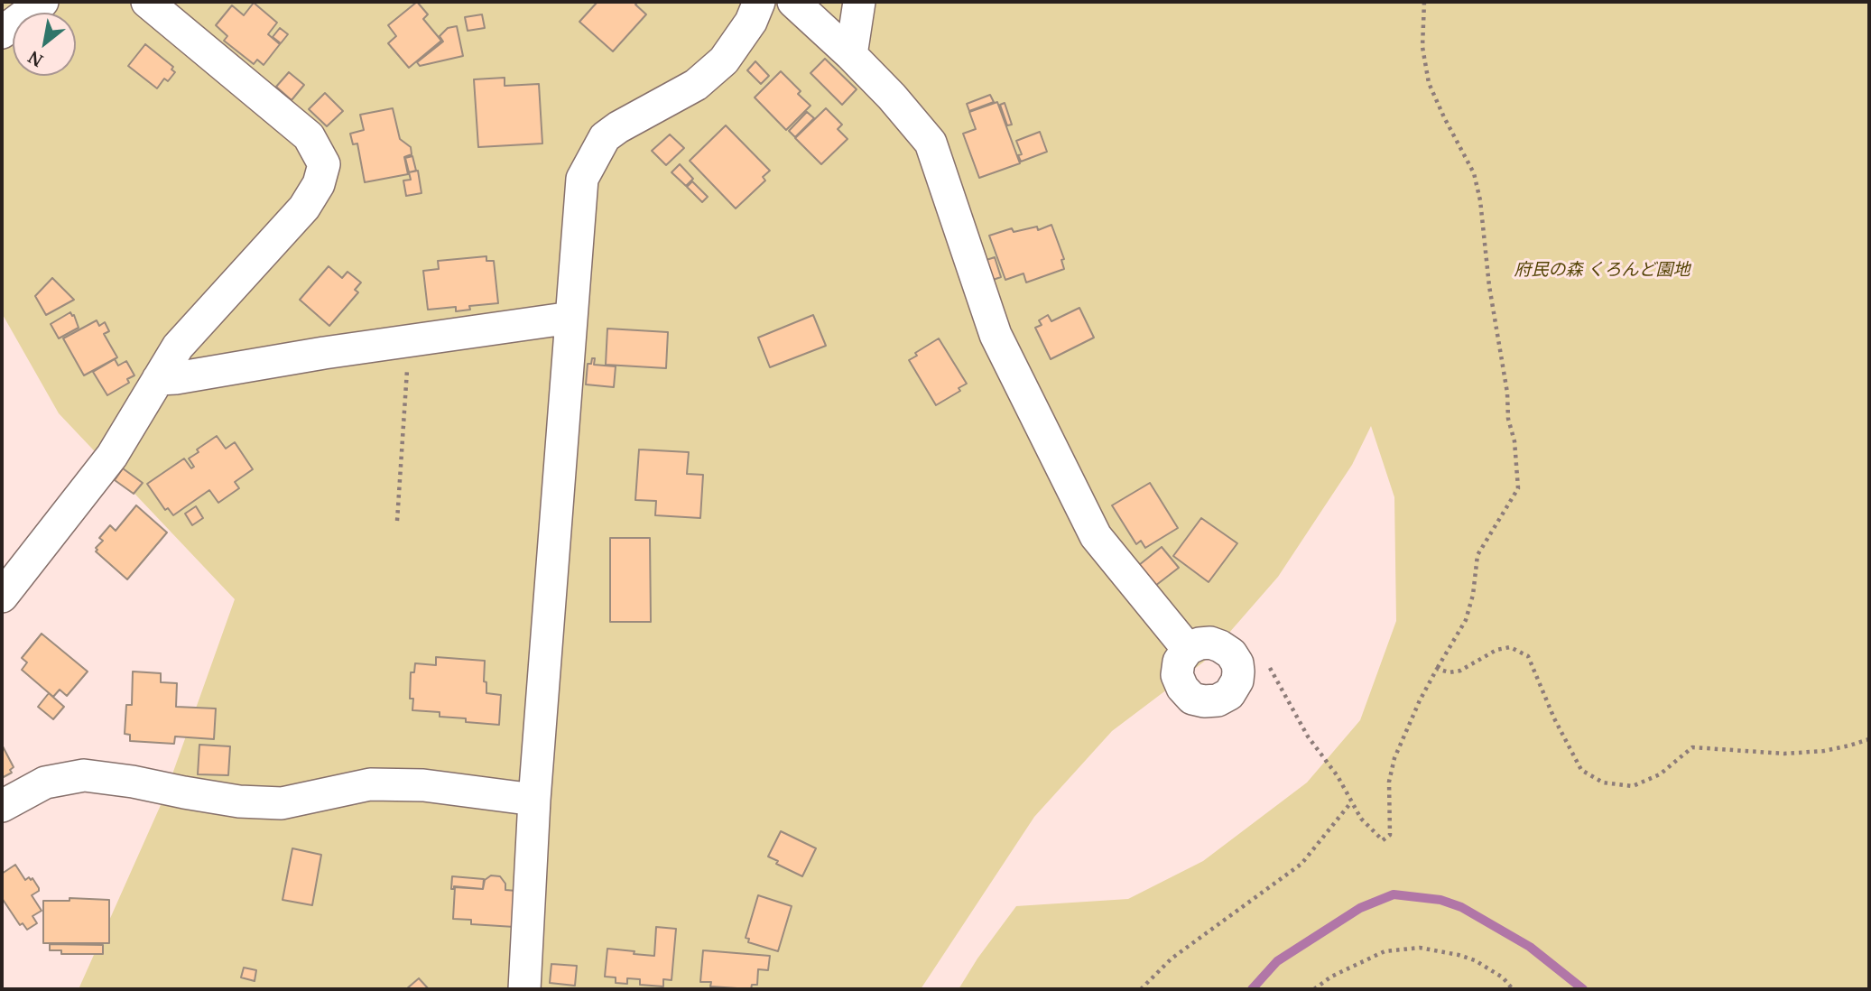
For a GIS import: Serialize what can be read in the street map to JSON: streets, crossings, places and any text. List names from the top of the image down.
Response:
{
  "parks": ["府民の森 くろんど園地"],
  "north": "bottom left"
}
